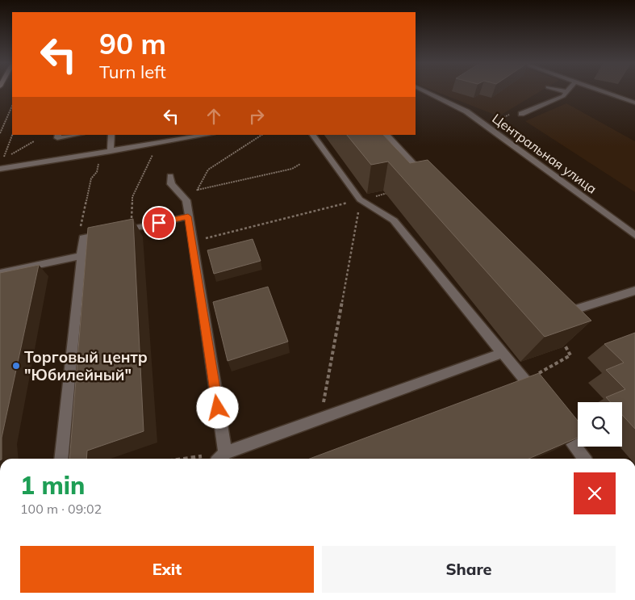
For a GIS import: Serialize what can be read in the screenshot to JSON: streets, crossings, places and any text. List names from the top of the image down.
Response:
{
  "streets": {
    "street": ["Центральная улица"]
  },
  "places": ["Торговый центр \"Юбилейный\""],
  "page": {
    "turn": ["90 m", "Turn left"],
    "heading": ["1 min", "100 m · 09:02"],
    "buttons": ["Exit", "Share"]
  }
}
